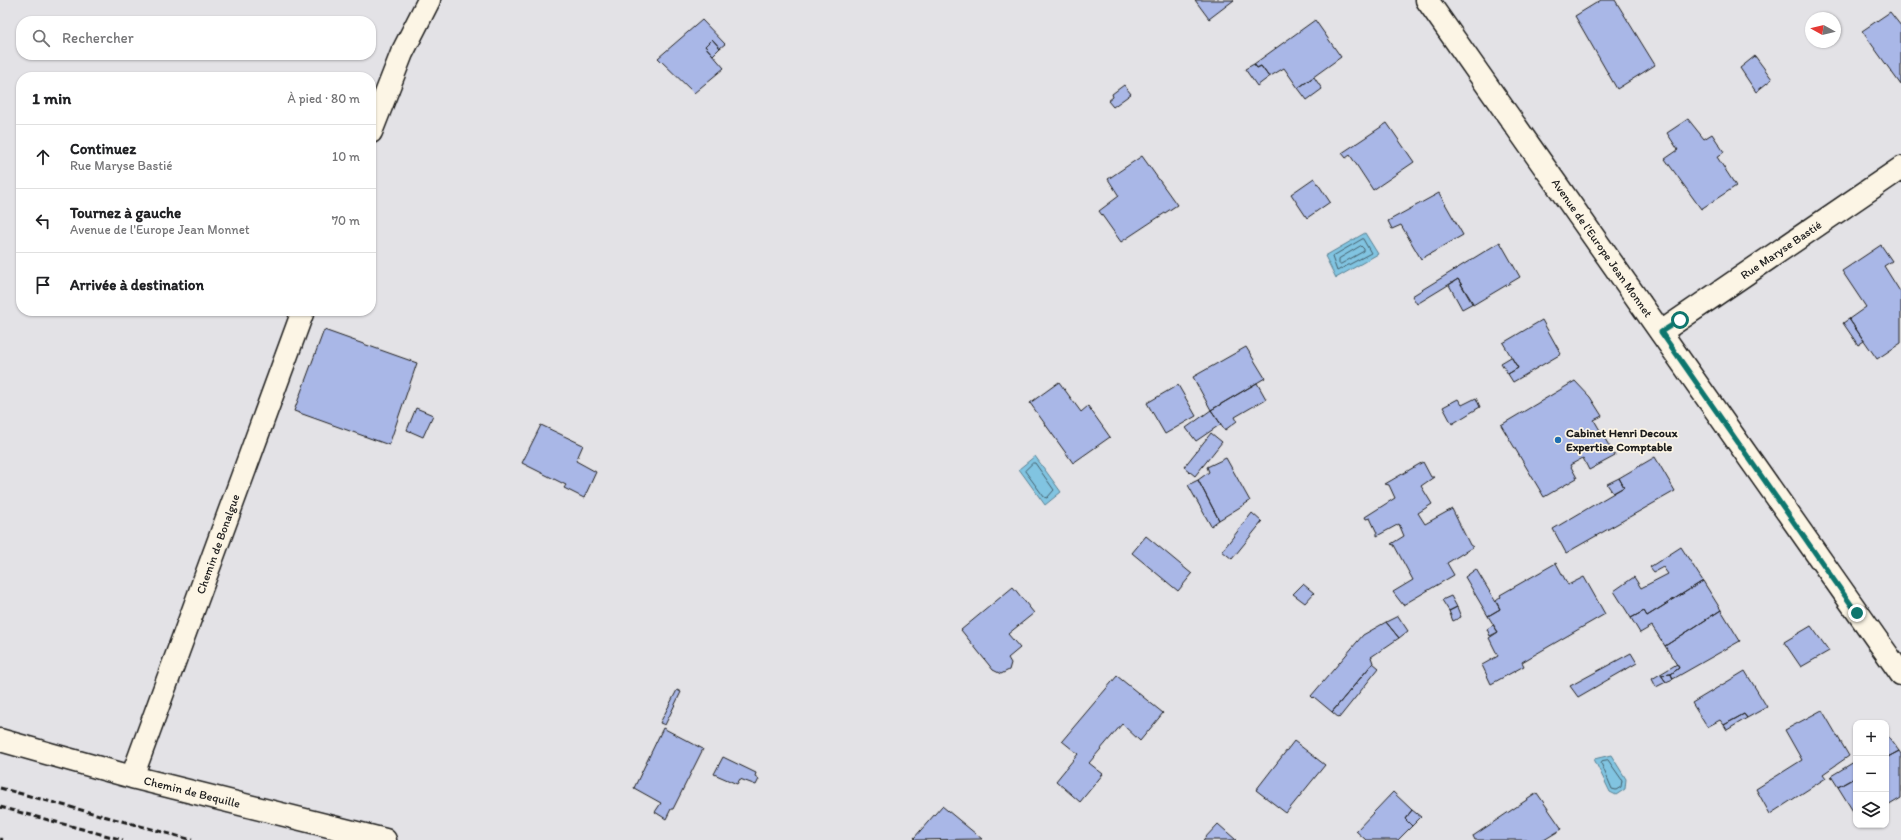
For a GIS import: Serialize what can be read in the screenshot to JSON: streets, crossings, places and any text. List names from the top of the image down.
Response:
{
  "streets": {
    "street": [
      "Avenue de l'Europe Jean Monnet",
      "Rue Maryse Bastié",
      "Chemin de Bonalgue",
      "Chemin de Bequille"
    ]
  },
  "crossings": [
    ["Avenue de l'Europe Jean Monnet", "Rue Maryse Bastié"],
    ["Chemin de Bonalgue", "Chemin de Bequille"]
  ],
  "places": ["Cabinet Henri Decoux Expertise Comptable"],
  "north": "left",
  "page": {
    "search": "Rechercher",
    "heading": ["1 min", "À pied · 80 m"],
    "list": [
      ["Continuez", "Rue Maryse Bastié", "10 m"],
      ["Tournez à gauche", "Avenue de l'Europe Jean Monnet", "70 m"],
      "Arrivée à destination"
    ],
    "map_buttons": ["+", "−"]
  }
}
